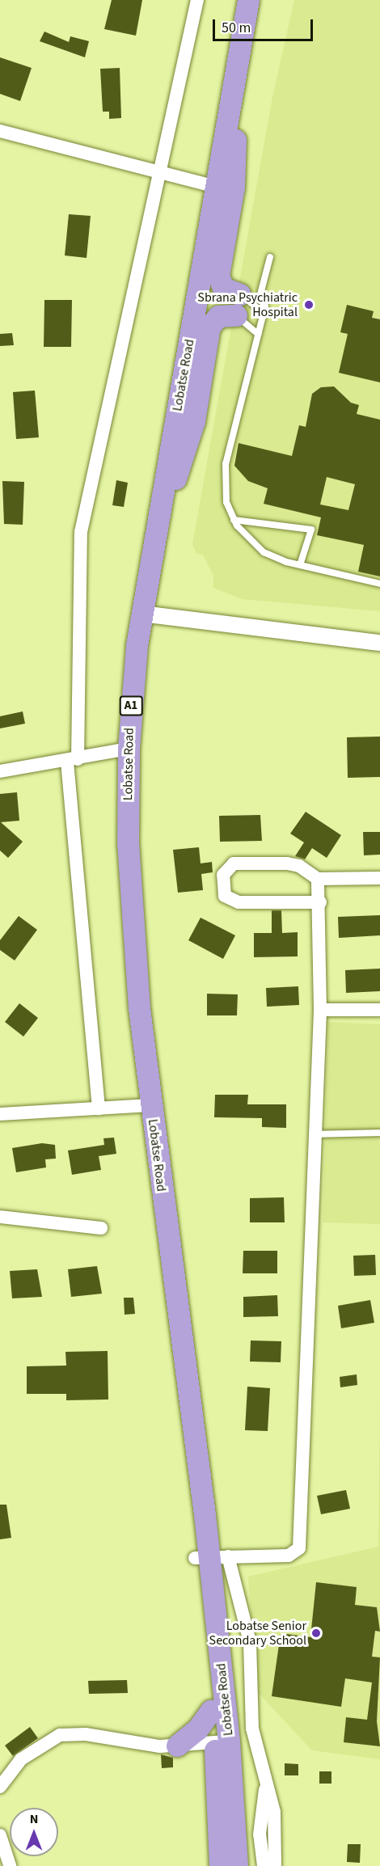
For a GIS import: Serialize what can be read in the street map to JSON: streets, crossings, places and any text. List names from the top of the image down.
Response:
{
  "streets": {
    "highway": ["Lobatse Road", "A1"]
  },
  "places": ["Sbrana Psychiatric Hospital", "Lobatse Senior Secondary School"],
  "scale_bar": "50 m",
  "north": "top"
}
